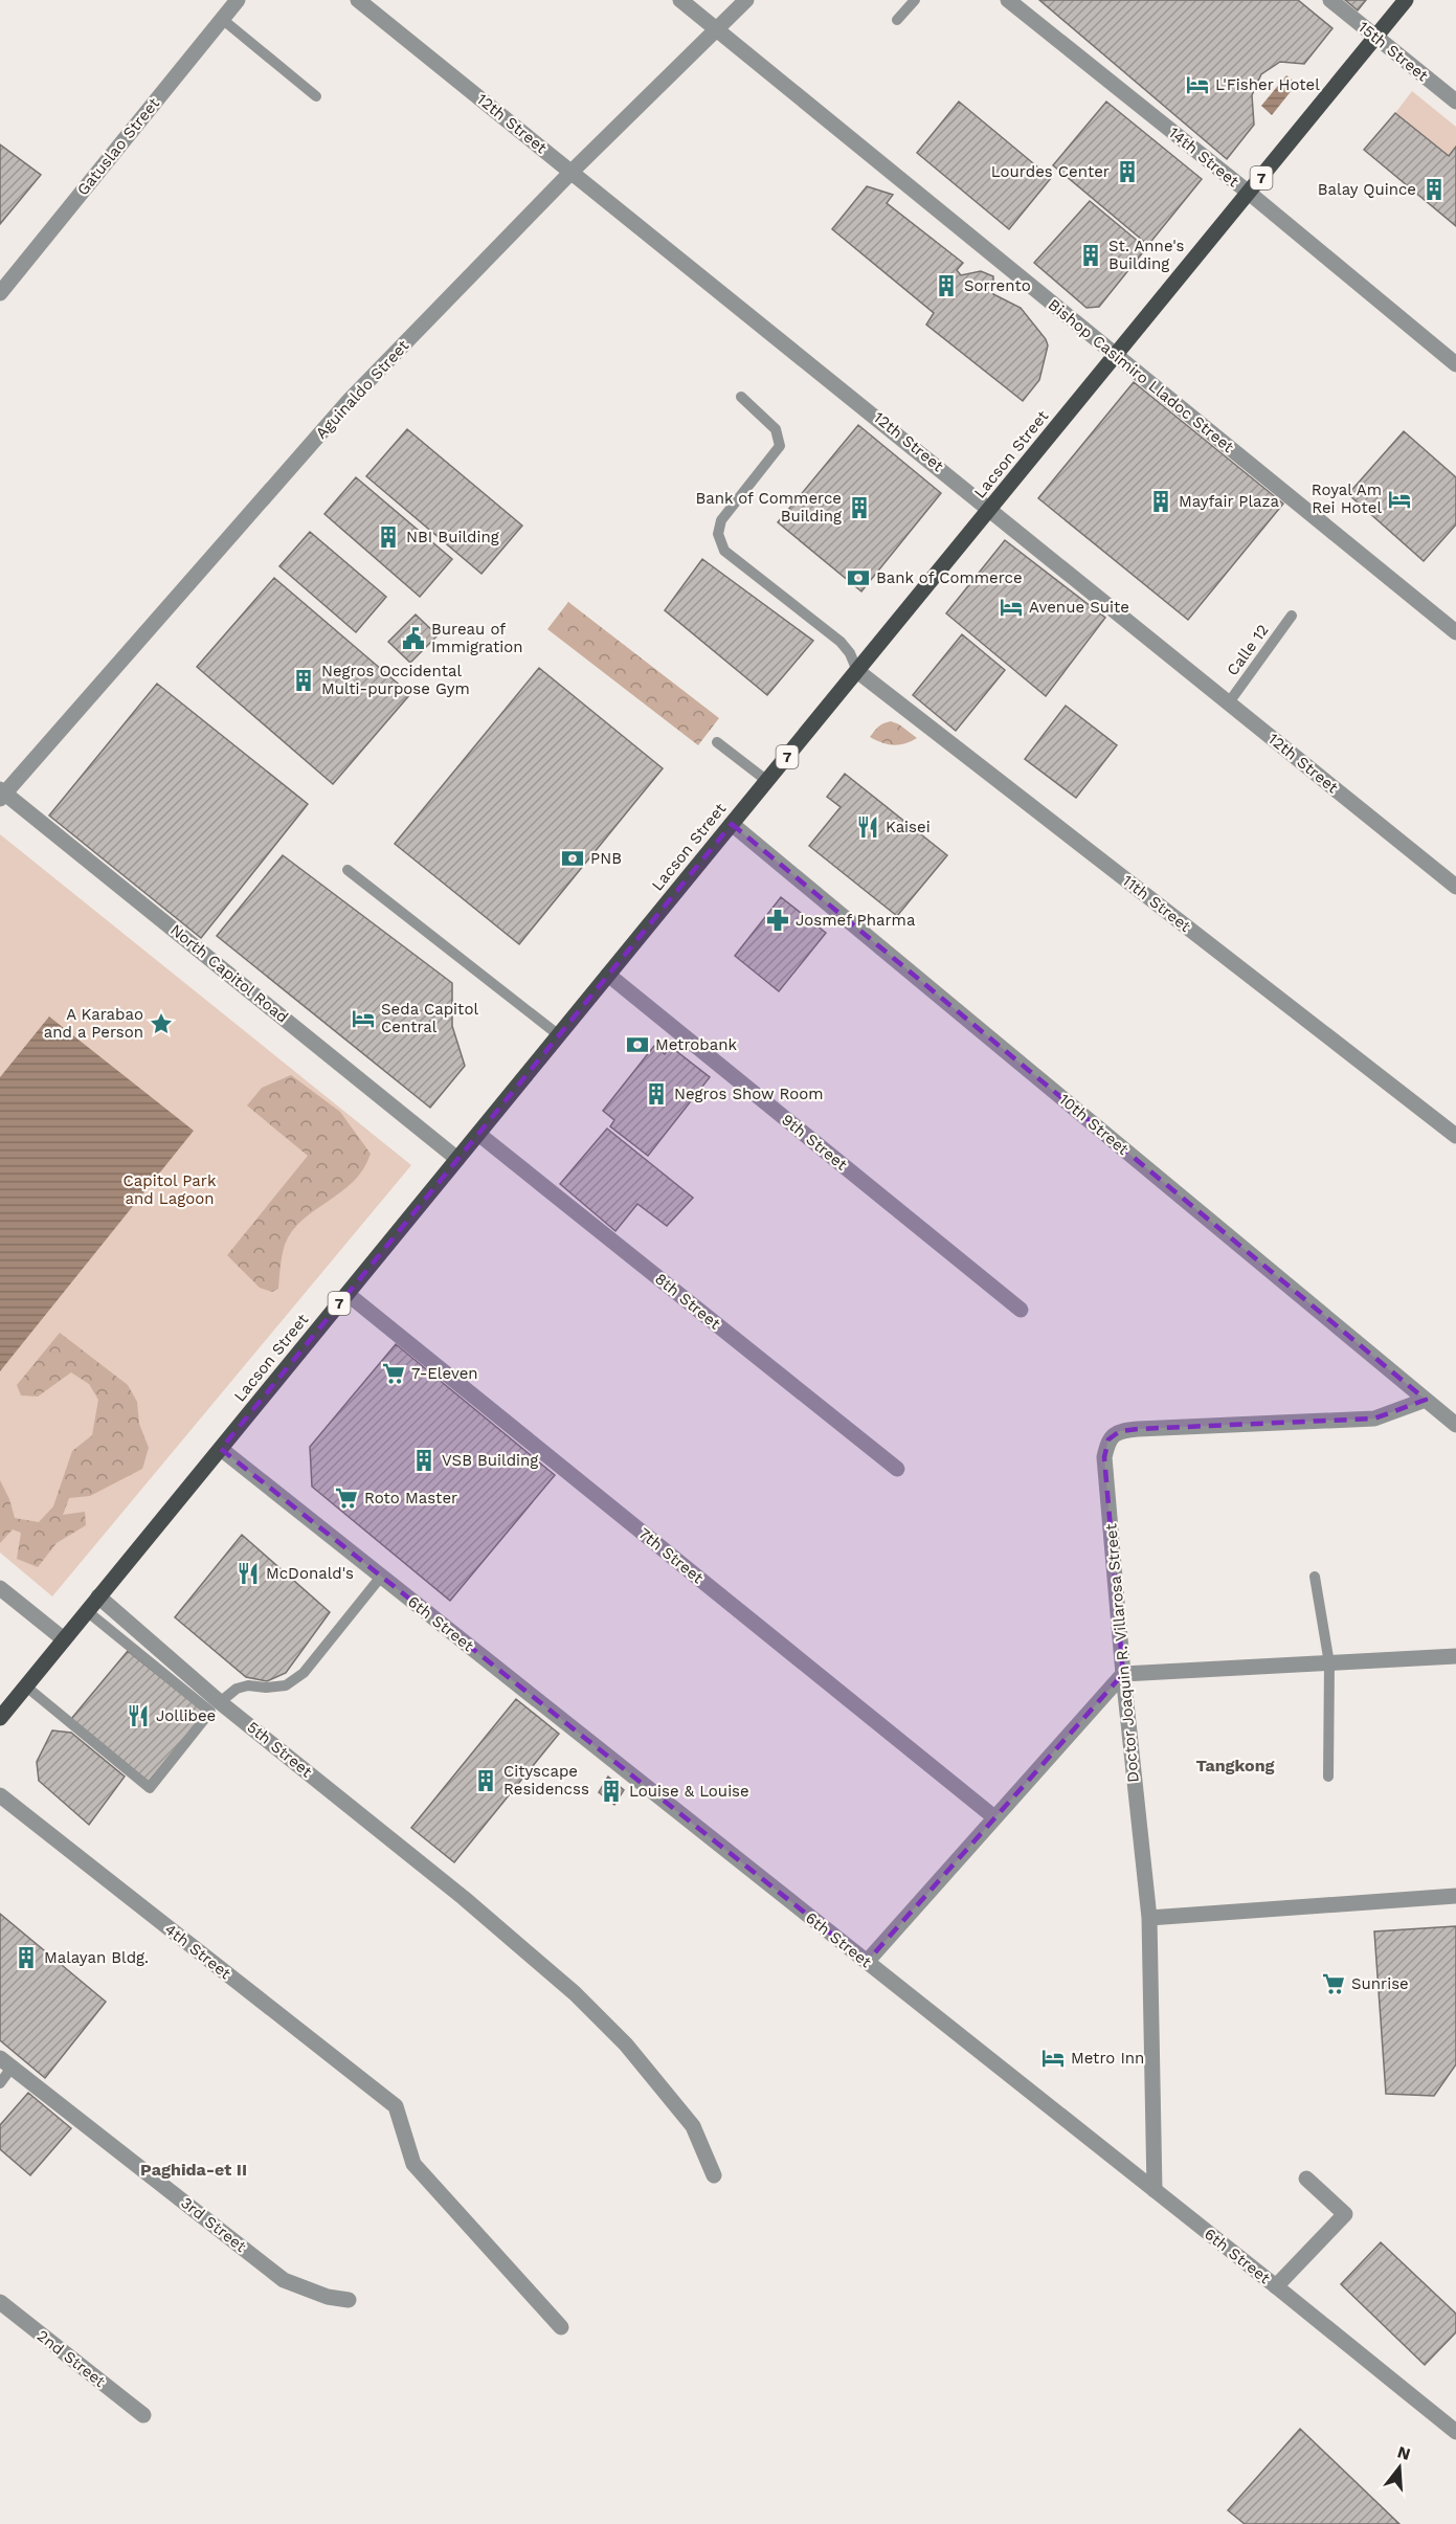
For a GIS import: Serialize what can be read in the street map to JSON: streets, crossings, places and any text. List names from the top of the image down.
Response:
{
  "streets": {
    "main road": ["7", "Lacson Street"],
    "street": [
      "15th Street",
      "12th Street",
      "Gatuslao Street",
      "14th Street",
      "Bishop Casimiro Lladoc Street",
      "Aguinaldo Street",
      "11th Street",
      "North Capitol Road",
      "10th Street",
      "9th Street",
      "8th Street",
      "7th Street",
      "6th Street",
      "Doctor Joaquin R. Villarosa Street",
      "5th Street",
      "4th Street",
      "3rd Street",
      "2nd Street"
    ],
    "lane": ["Calle 12"]
  },
  "crossings": [
    ["15th Street", "Lacson Street"],
    ["12th Street", "Aguinaldo Street"],
    ["12th Street", "Lacson Street"],
    ["12th Street", "Calle 12"],
    ["14th Street", "Lacson Street"],
    ["Bishop Casimiro Lladoc Street", "Aguinaldo Street"],
    ["Bishop Casimiro Lladoc Street", "Lacson Street"],
    ["Aguinaldo Street", "North Capitol Road"],
    ["Lacson Street", "11th Street"],
    ["Lacson Street", "North Capitol Road"],
    ["Lacson Street", "10th Street"],
    ["Lacson Street", "9th Street"],
    ["Lacson Street", "8th Street"],
    ["Lacson Street", "7th Street"],
    ["Lacson Street", "6th Street"],
    ["Lacson Street", "5th Street"],
    ["10th Street", "Doctor Joaquin R. Villarosa Street"],
    ["6th Street", "Doctor Joaquin R. Villarosa Street"]
  ],
  "districts": ["Tangkong", "Paghida-et II"],
  "parks": ["Capitol Park and Lagoon"],
  "places": {
    "hotel": [
      "L'Fisher Hotel",
      "Royal Am Rei Hotel",
      "Avenue Suite",
      "Seda Capitol Central",
      "Metro Inn"
    ],
    "building": [
      "Lourdes Center",
      "Balay Quince",
      "St. Anne's Building",
      "Sorrento",
      "Mayfair Plaza",
      "Bank of Commerce Building",
      "NBI Building",
      "Negros Occidental Multi-purpose Gym",
      "Negros Show Room",
      "VSB Building",
      "Cityscape Residencss",
      "Louise & Louise",
      "Malayan Bldg."
    ],
    "bank": ["Bank of Commerce", "PNB", "Metrobank"],
    "public building": ["Bureau of Immigration"],
    "restaurant": ["Kaisei", "McDonald's", "Jollibee"],
    "pharmacy": ["Josmef Pharma"],
    "place": ["A Karabao and a Person"],
    "supermarket": ["7-Eleven", "Roto Master", "Sunrise"]
  },
  "north": "top"
}
